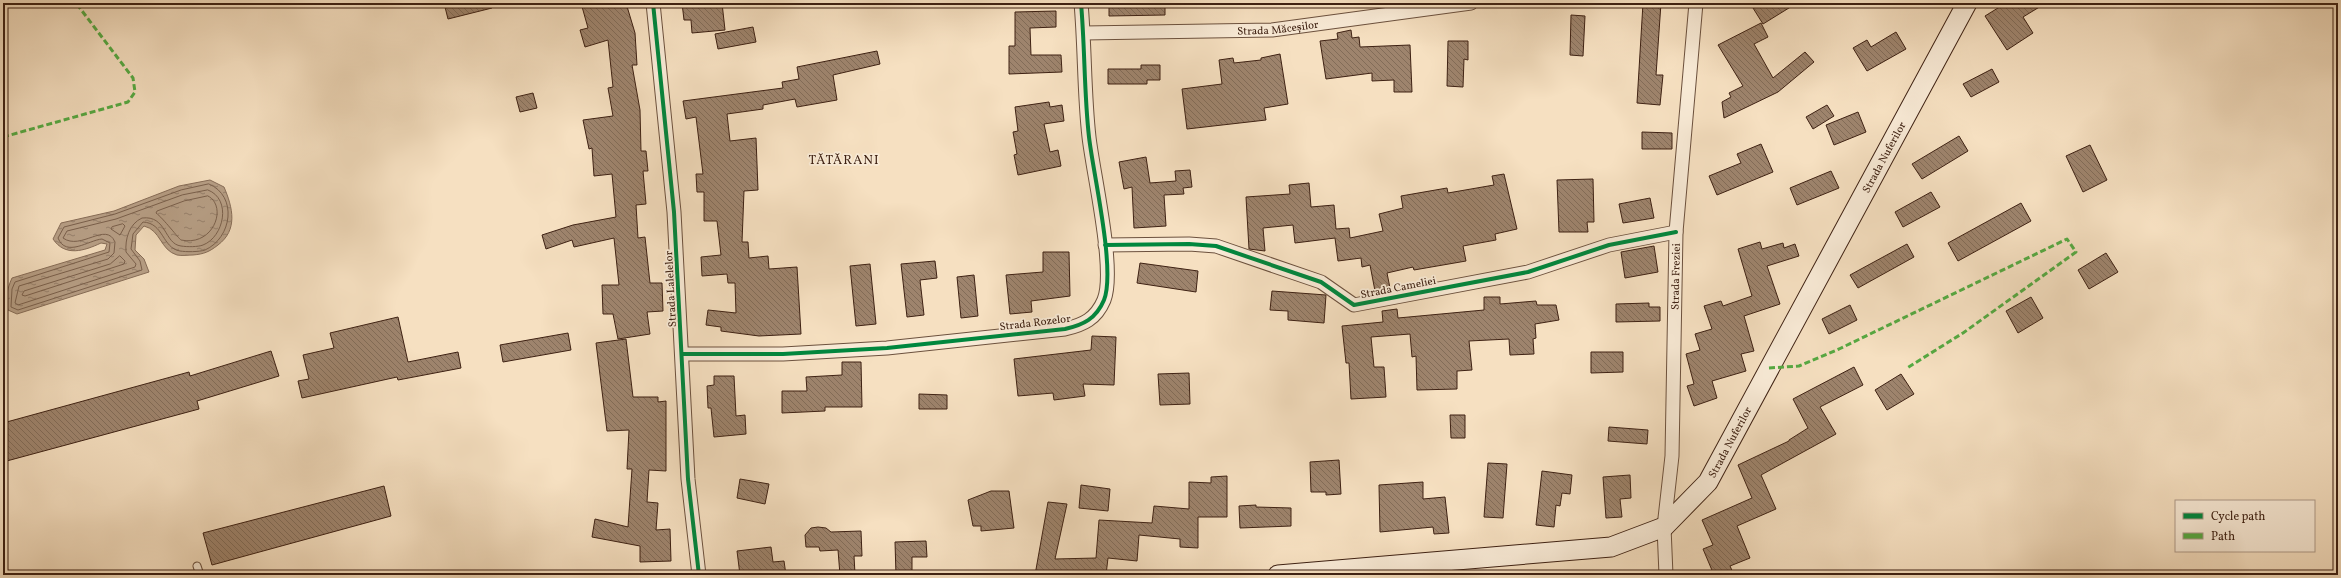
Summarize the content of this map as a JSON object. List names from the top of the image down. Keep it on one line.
{"streets":{"main road":["Strada Nuferilor"],"street":["Strada Măceșilor","Strada Freziei","Strada Cameliei","Strada Lalelelor","Strada Rozelor"]},"crossings":[["Strada Măceșilor","Strada Rozelor"],["Strada Nuferilor","Strada Freziei"],["Strada Freziei","Strada Cameliei"],["Strada Cameliei","Strada Rozelor"],["Strada Lalelelor","Strada Rozelor"]],"districts":["TĂTĂRANI"],"legend":["Cycle path","Path"]}
